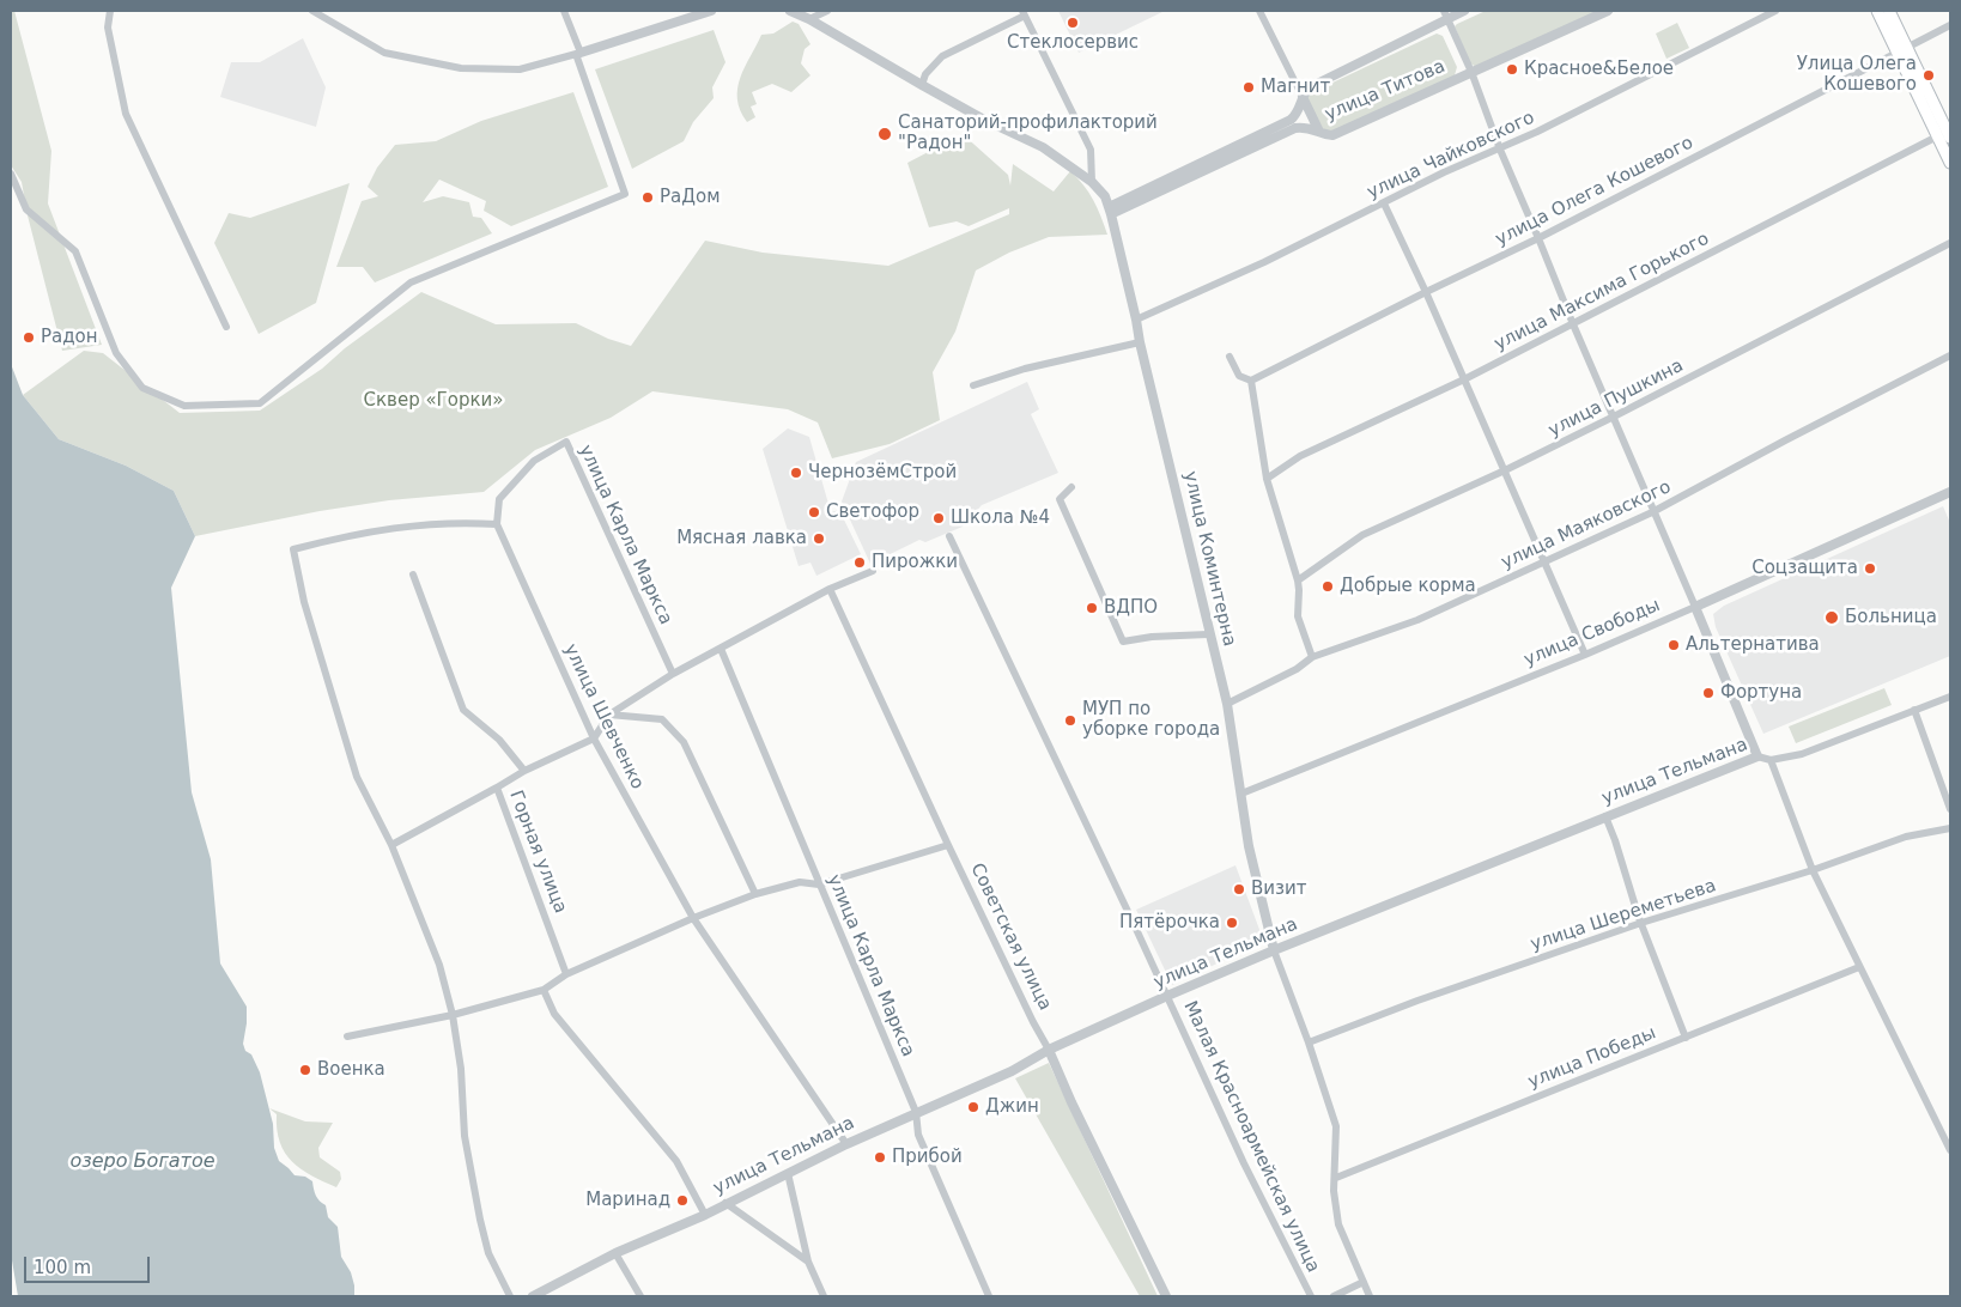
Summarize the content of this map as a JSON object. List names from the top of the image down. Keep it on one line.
{"streets":{"street":["улица Титова","улица Чайковского","улица Олега Кошевого","улица Максима Горького","улица Пушкина","улица Маяковского","улица Карла Маркса","улица Коминтерна","улица Свободы","улица Шевченко","улица Тельмана","Горная улица","улица Шереметьева","Советская улица","улица Победы","Малая Красноармейская улица"]},"crossings":[["улица Титова","улица Коминтерна"],["улица Чайковского","улица Коминтерна"],["улица Маяковского","улица Коминтерна"],["улица Карла Маркса","улица Шевченко"],["улица Карла Маркса","улица Тельмана"],["улица Коминтерна","улица Свободы"],["улица Коминтерна","улица Тельмана"],["улица Коминтерна","улица Шереметьева"],["улица Коминтерна","улица Победы"],["улица Шевченко","улица Тельмана"],["улица Тельмана","Советская улица"],["улица Тельмана","Малая Красноармейская улица"]],"water":["озеро Богатое"],"parks":["Сквер «Горки»"],"places":["Стеклосервис","Красное&Белое","Улица Олега Кошевого","Магнит","Санаторий-профилакторий \"Радон\"","РаДом","Радон","ЧернозёмСтрой","Светофор","Школа №4","Мясная лавка","Пирожки","Соцзащита","Добрые корма","ВДПО","Больница","Альтернатива","Фортуна","МУП по уборке города","Визит","Пятёрочка","Военка","Джин","Прибой","Маринад"],"scale_bar":"100 m"}
